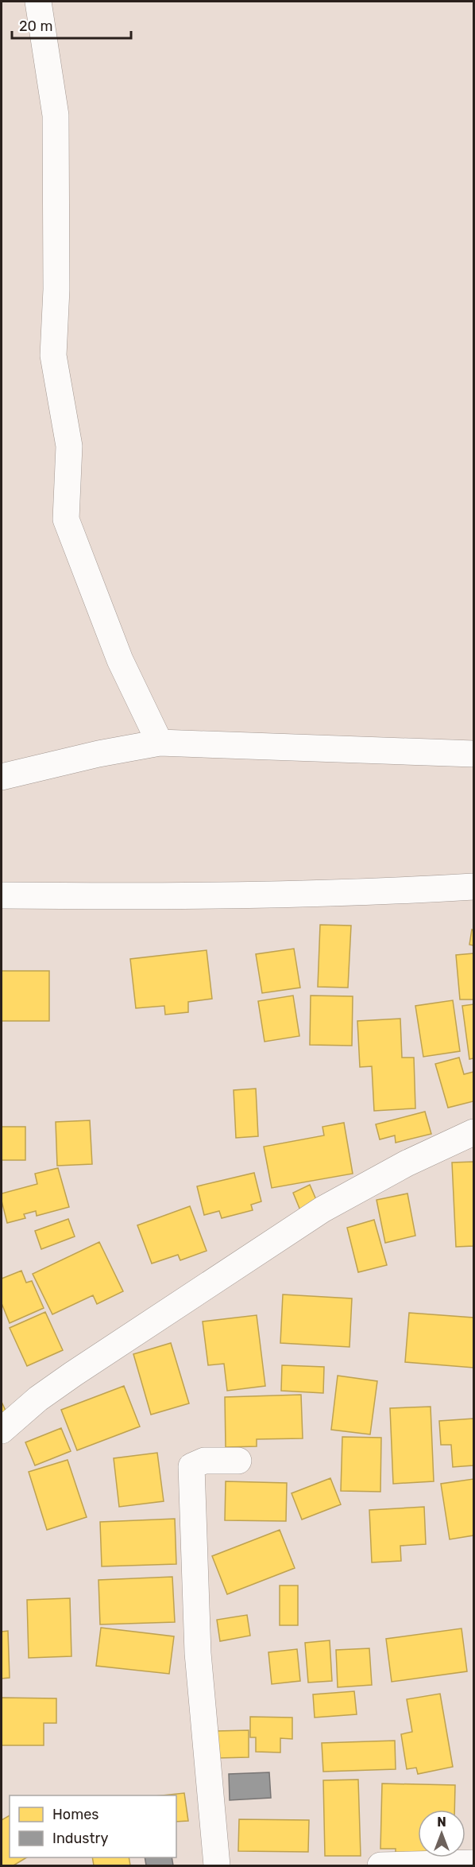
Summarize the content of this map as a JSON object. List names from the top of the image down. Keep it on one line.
{"legend":["Homes","Industry"],"scale_bar":"20 m","north":"top"}
